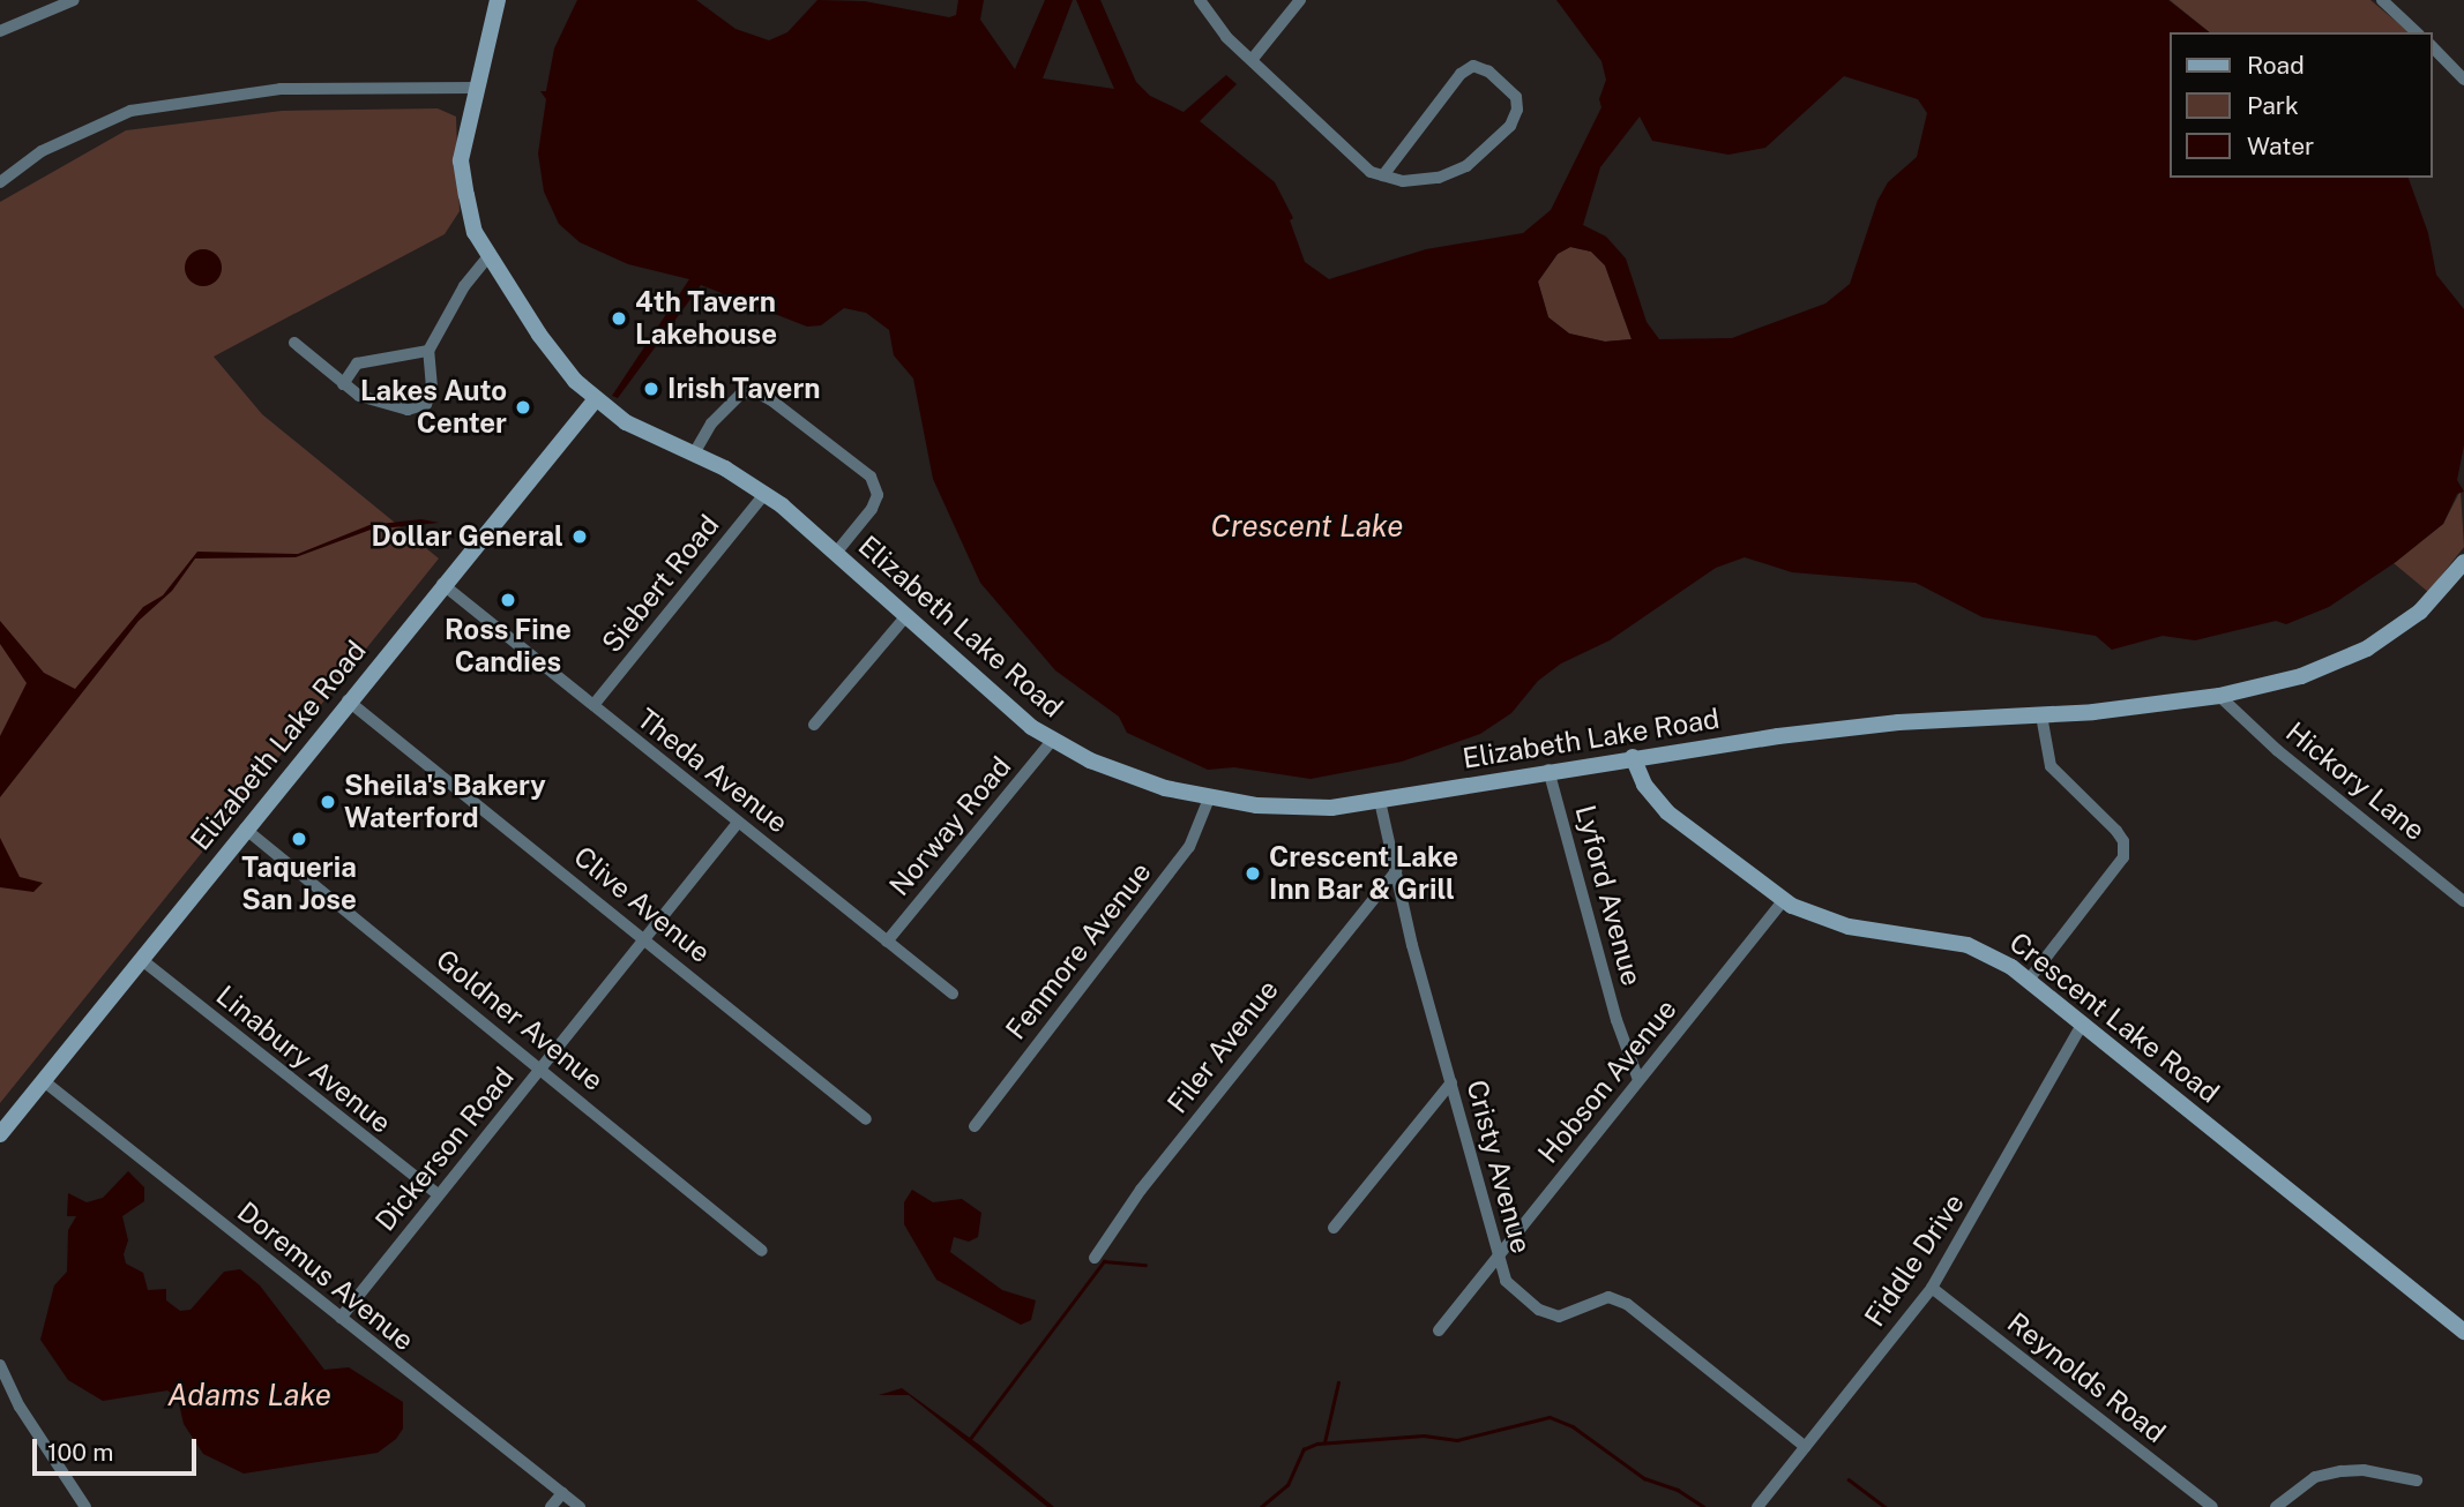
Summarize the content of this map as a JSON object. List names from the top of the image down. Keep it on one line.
{"streets":{"street":["Siebert Road","Elizabeth Lake Road","Theda Avenue","Hickory Lane","Norway Road","Lyford Avenue","Clive Avenue","Fenmore Avenue","Crescent Lake Road","Goldner Avenue","Filer Avenue","Linabury Avenue","Hobson Avenue","Dickerson Road","Cristy Avenue","Fiddle Drive","Doremus Avenue","Reynolds Road"]},"crossings":[["Siebert Road","Elizabeth Lake Road"],["Siebert Road","Theda Avenue"],["Elizabeth Lake Road","Theda Avenue"],["Elizabeth Lake Road","Hickory Lane"],["Elizabeth Lake Road","Norway Road"],["Elizabeth Lake Road","Lyford Avenue"],["Elizabeth Lake Road","Clive Avenue"],["Elizabeth Lake Road","Fenmore Avenue"],["Elizabeth Lake Road","Crescent Lake Road"],["Elizabeth Lake Road","Goldner Avenue"],["Elizabeth Lake Road","Linabury Avenue"],["Elizabeth Lake Road","Cristy Avenue"],["Elizabeth Lake Road","Doremus Avenue"],["Theda Avenue","Norway Road"],["Theda Avenue","Dickerson Road"],["Lyford Avenue","Hobson Avenue"],["Clive Avenue","Dickerson Road"],["Crescent Lake Road","Hobson Avenue"],["Crescent Lake Road","Fiddle Drive"],["Goldner Avenue","Dickerson Road"],["Filer Avenue","Cristy Avenue"],["Linabury Avenue","Dickerson Road"],["Hobson Avenue","Cristy Avenue"],["Dickerson Road","Doremus Avenue"],["Cristy Avenue","Fiddle Drive"],["Fiddle Drive","Reynolds Road"]],"water":["Crescent Lake","Adams Lake"],"places":["4th Tavern Lakehouse","Irish Tavern","Lakes Auto Center","Dollar General","Ross Fine Candies","Sheila's Bakery Waterford","Taqueria San Jose","Crescent Lake Inn Bar & Grill"],"legend":["Road","Park","Water"],"scale_bar":"100 m"}
